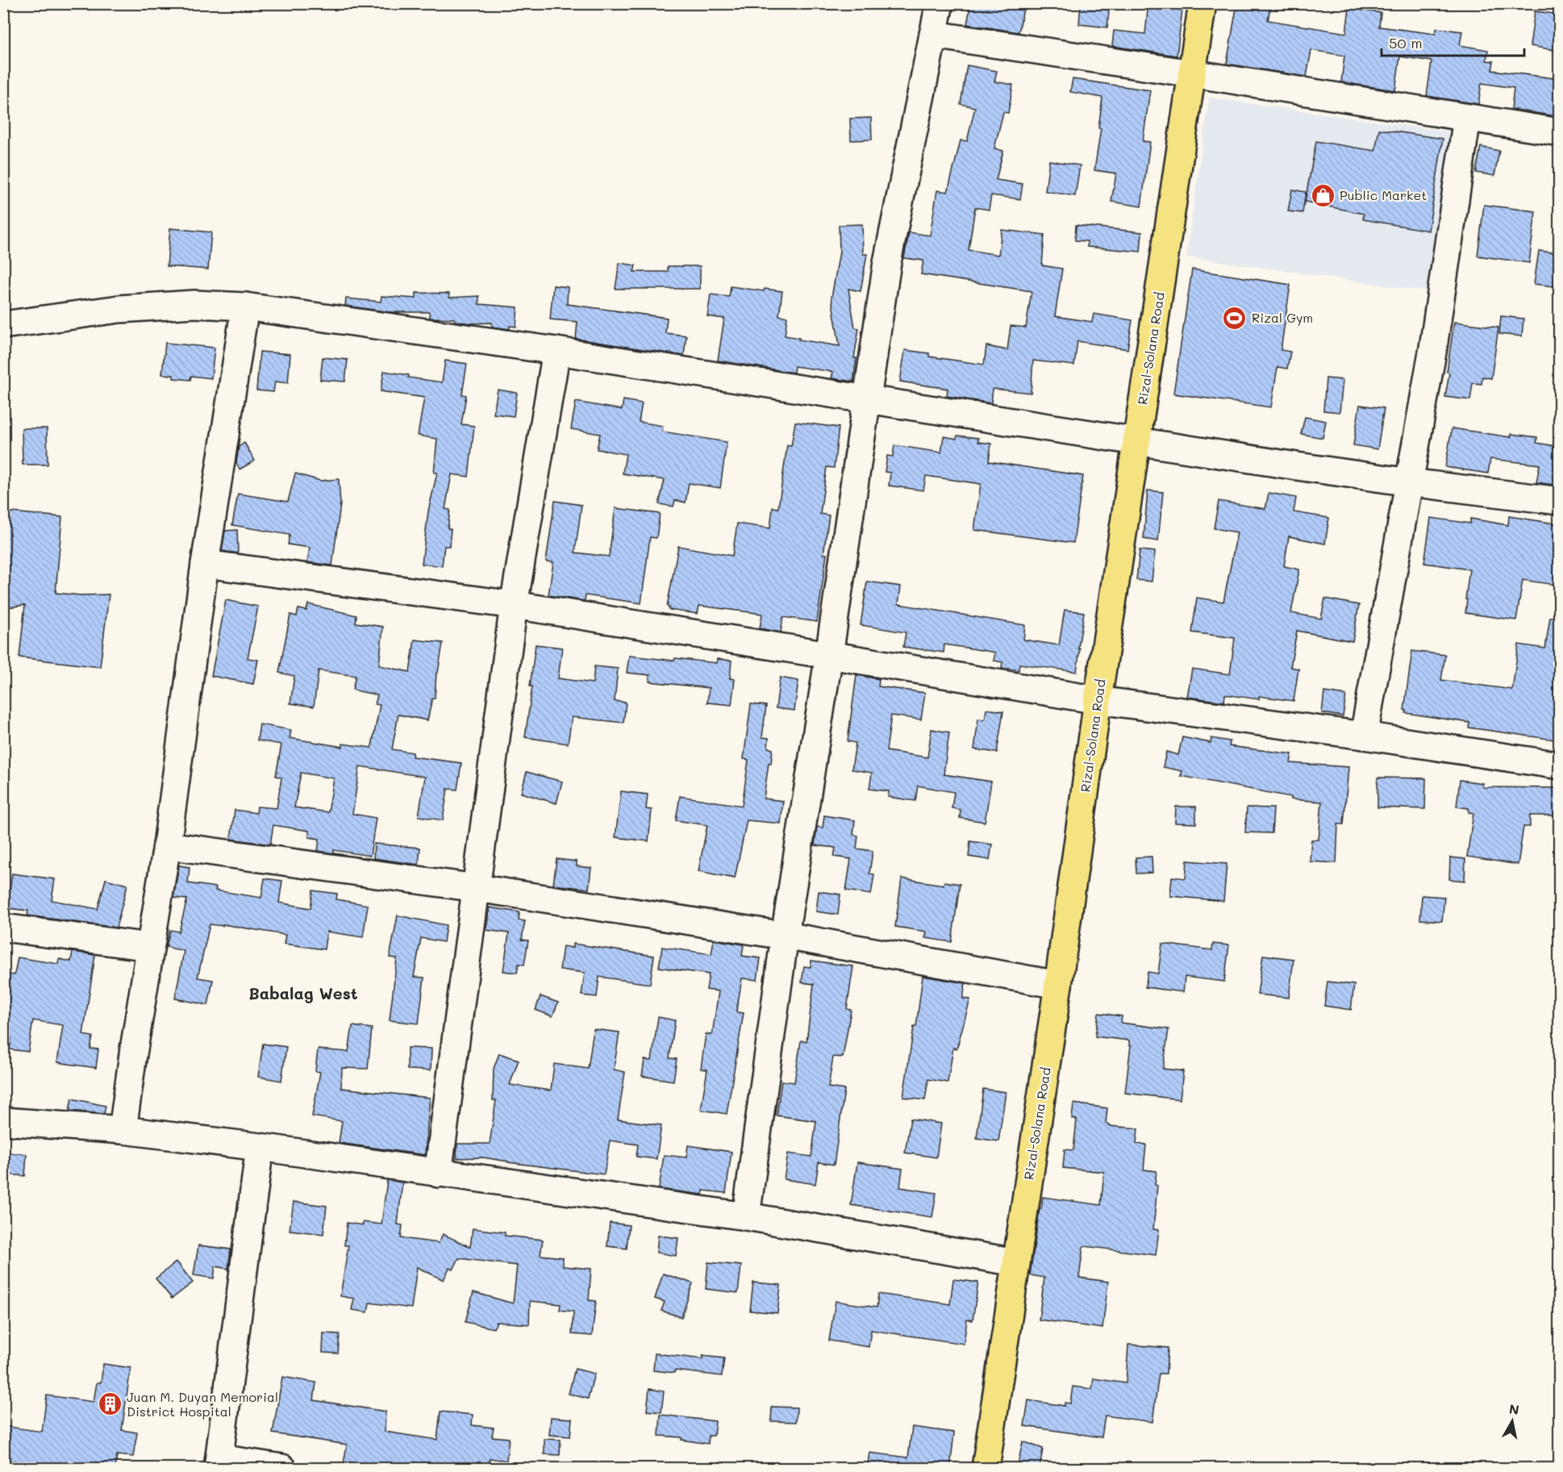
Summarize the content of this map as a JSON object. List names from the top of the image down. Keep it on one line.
{"streets":{"main road":["Rizal-Solana Road"]},"districts":["Babalag West"],"places":{"shop":["Public Market"],"sports":["Rizal Gym"],"building":["Juan M. Duyan Memorial District Hospital"]},"scale_bar":"50 m","north":"top"}
